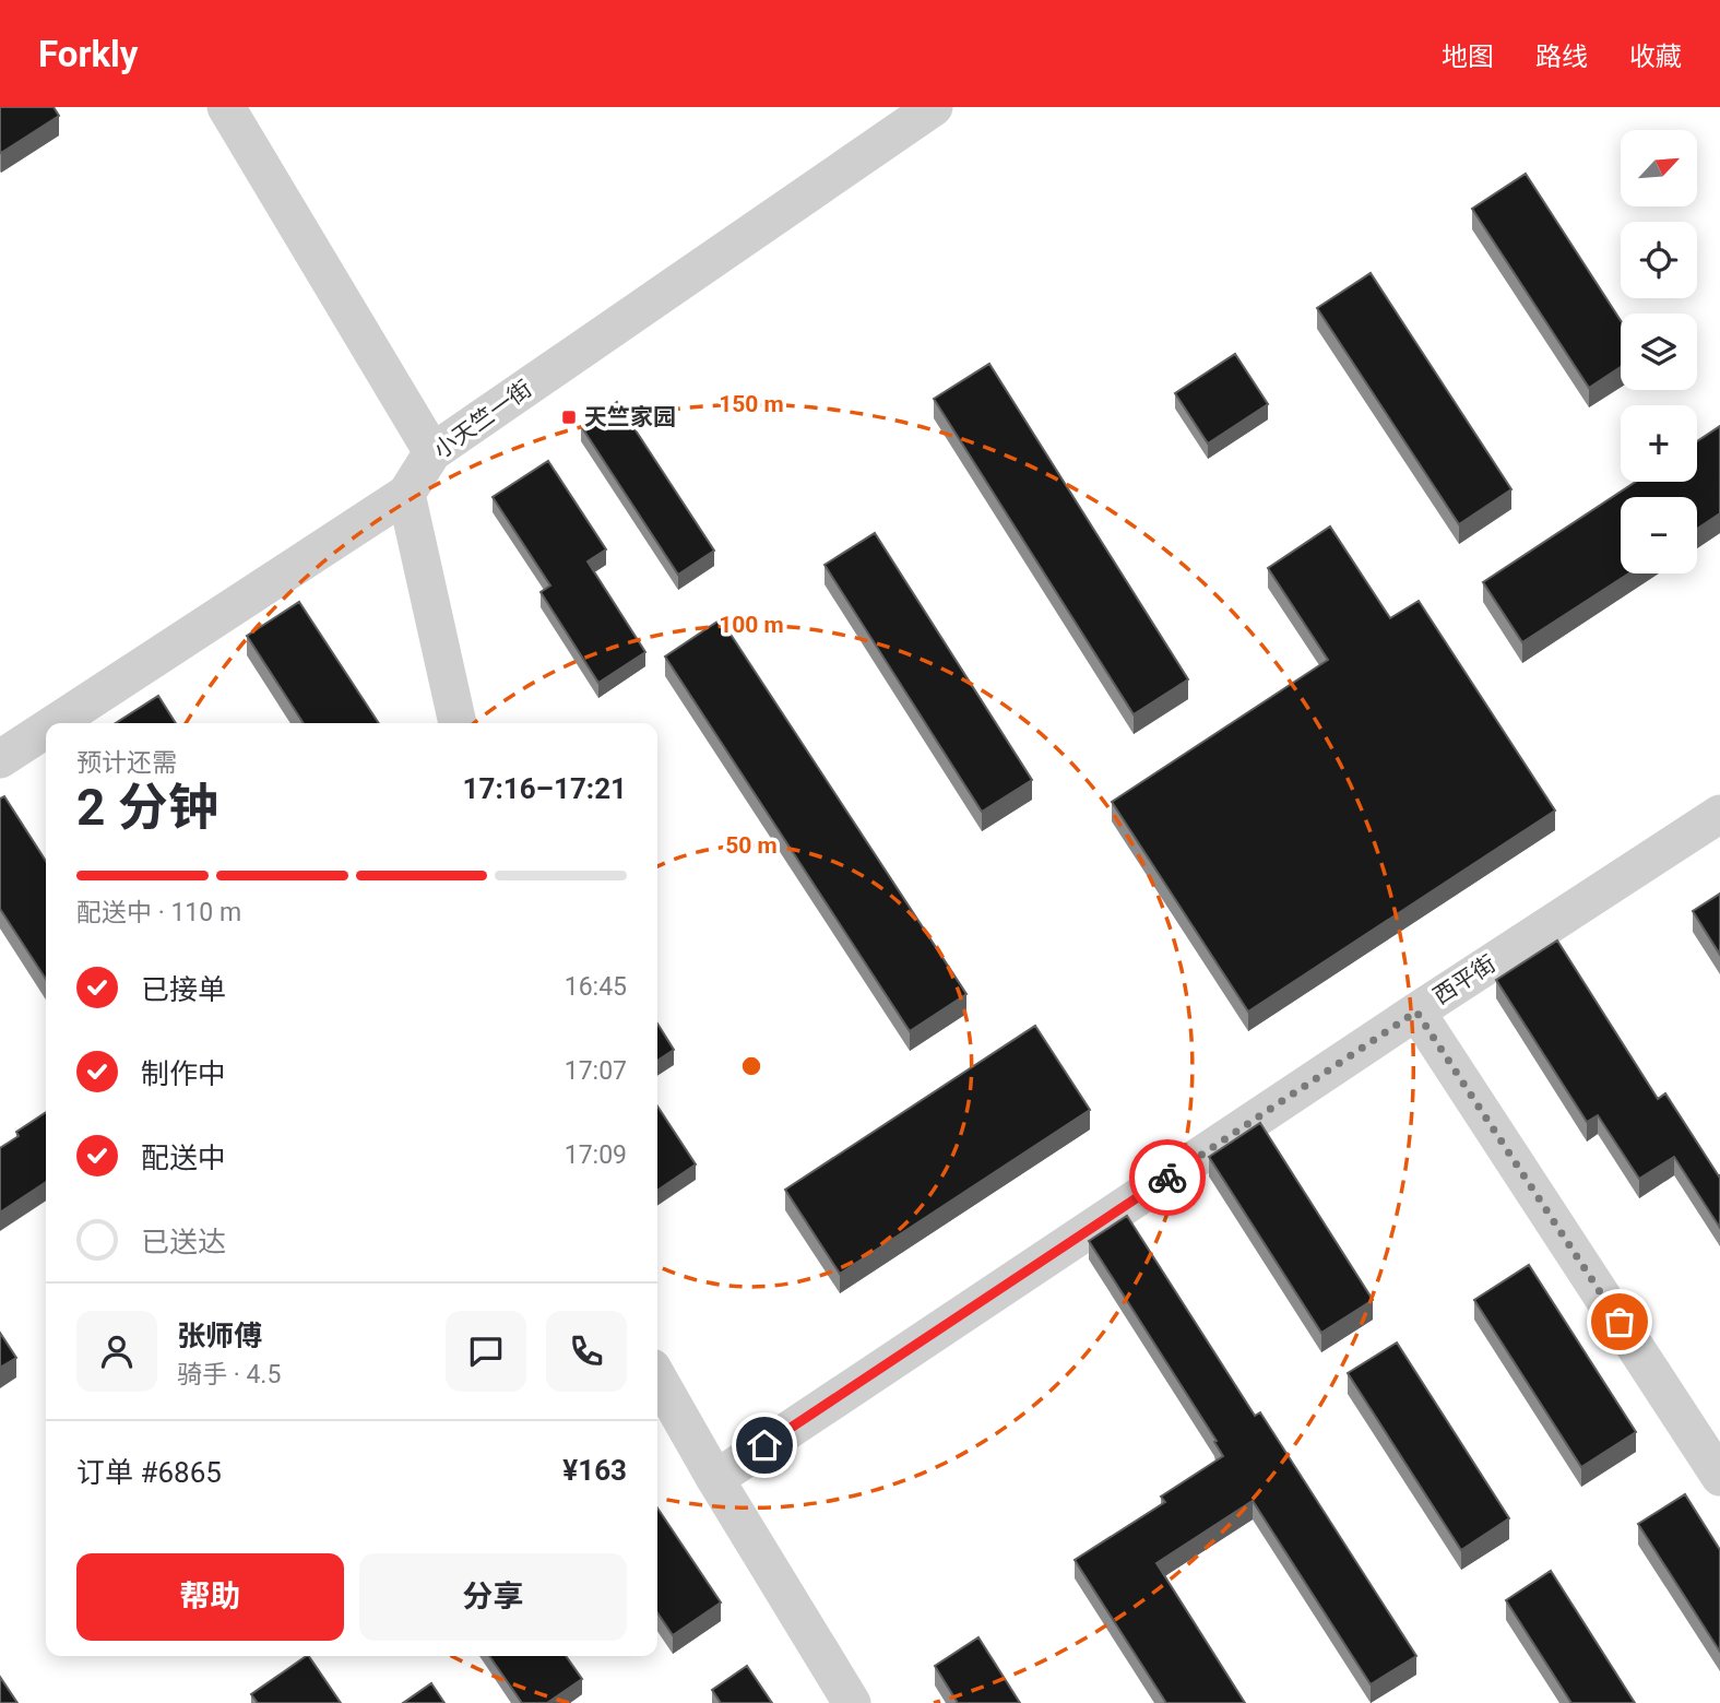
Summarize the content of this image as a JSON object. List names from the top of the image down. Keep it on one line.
{"streets":{"street":["小天竺一街","西平街"]},"places":{"transit":["天竺家园"]},"north":"top right","page":{"header":"Forkly","nav":["地图","路线","收藏"],"map_buttons":["+","−"],"heading":["2 分钟","预计还需","17:16–17:21"],"panel":["张师傅","骑手 · 4.5","订单 #6865","¥163"],"bar":"配送中 · 110 m","list":[["已接单","16:45"],["制作中","17:07"],["配送中","17:09"],"已送达"],"buttons":["帮助","分享"]},"rings":["150 m","100 m","50 m"]}
